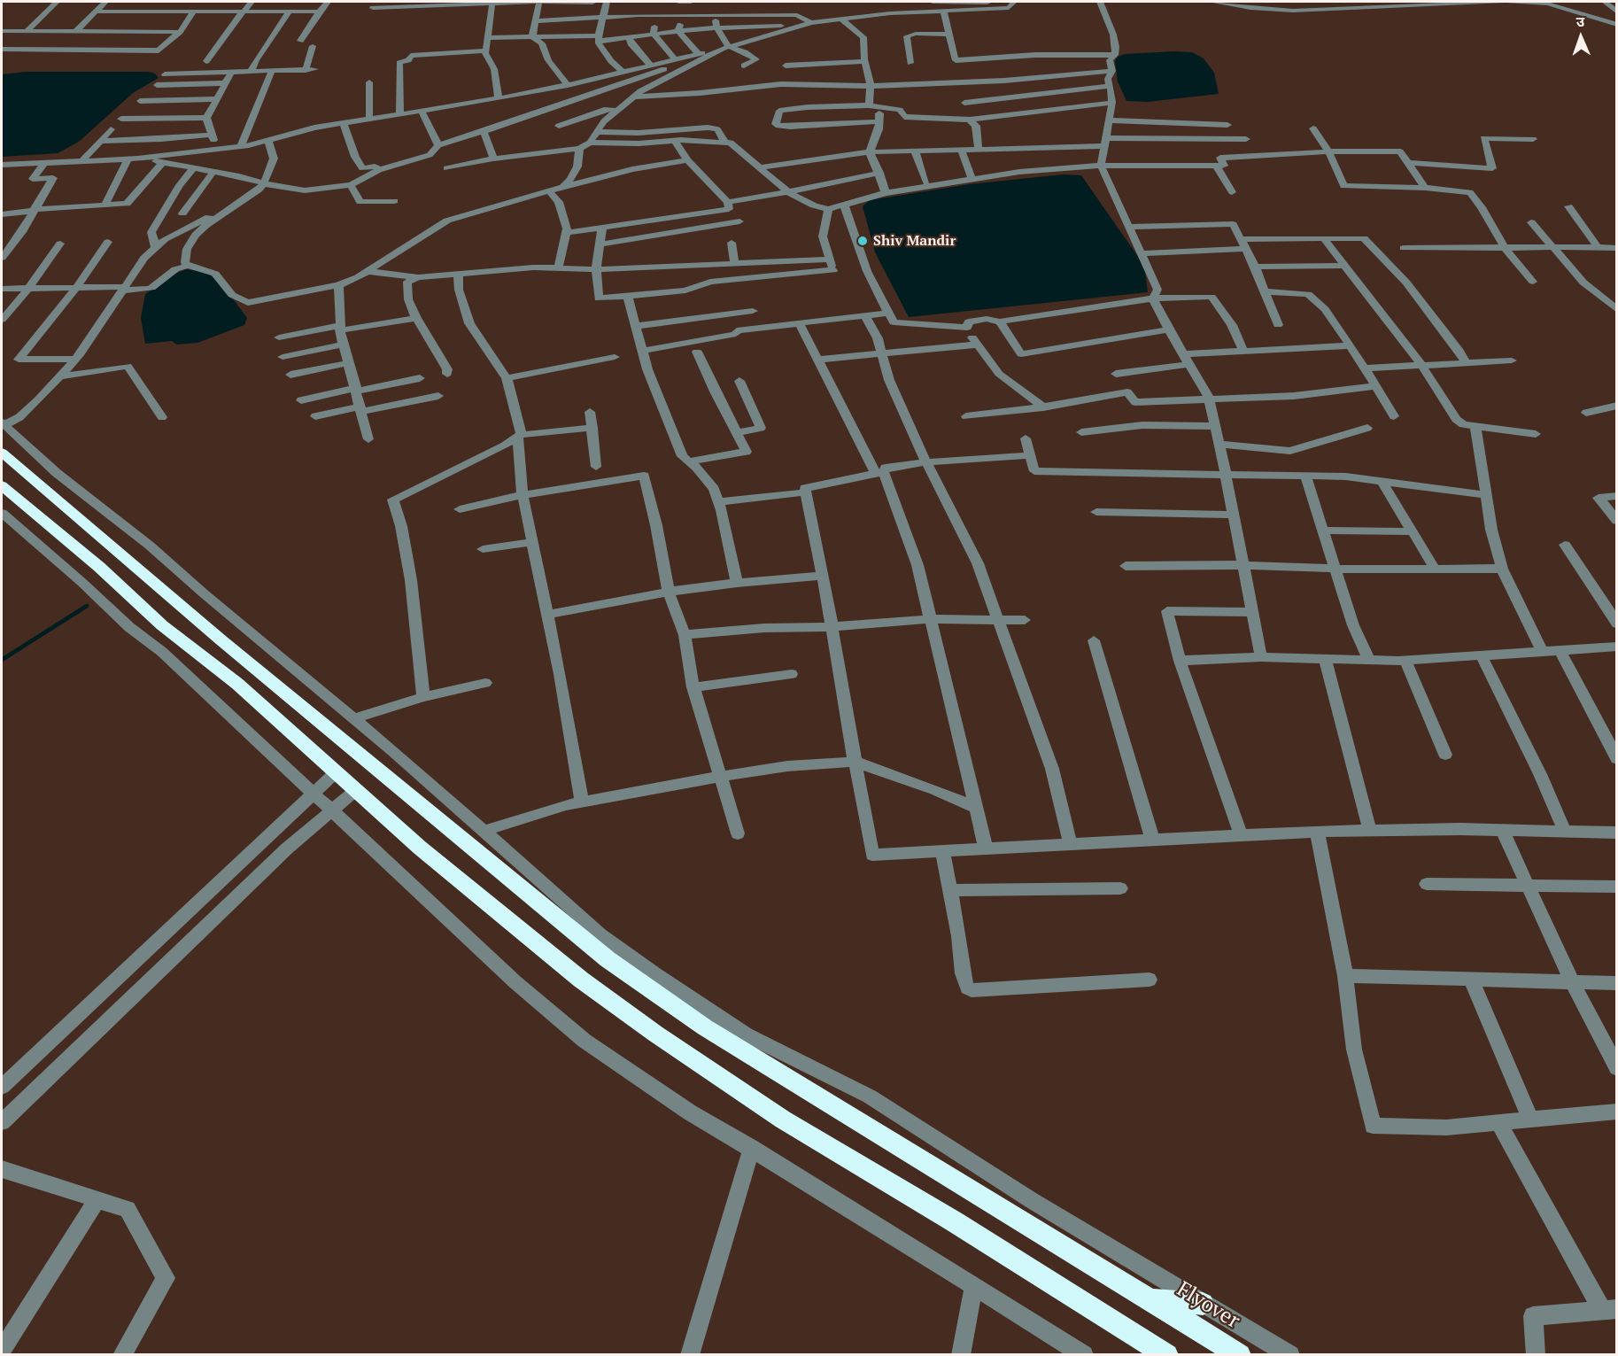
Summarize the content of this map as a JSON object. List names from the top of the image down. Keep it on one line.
{"streets":{"highway":["Flyover"]},"places":["Shiv Mandir"],"north":"top"}
